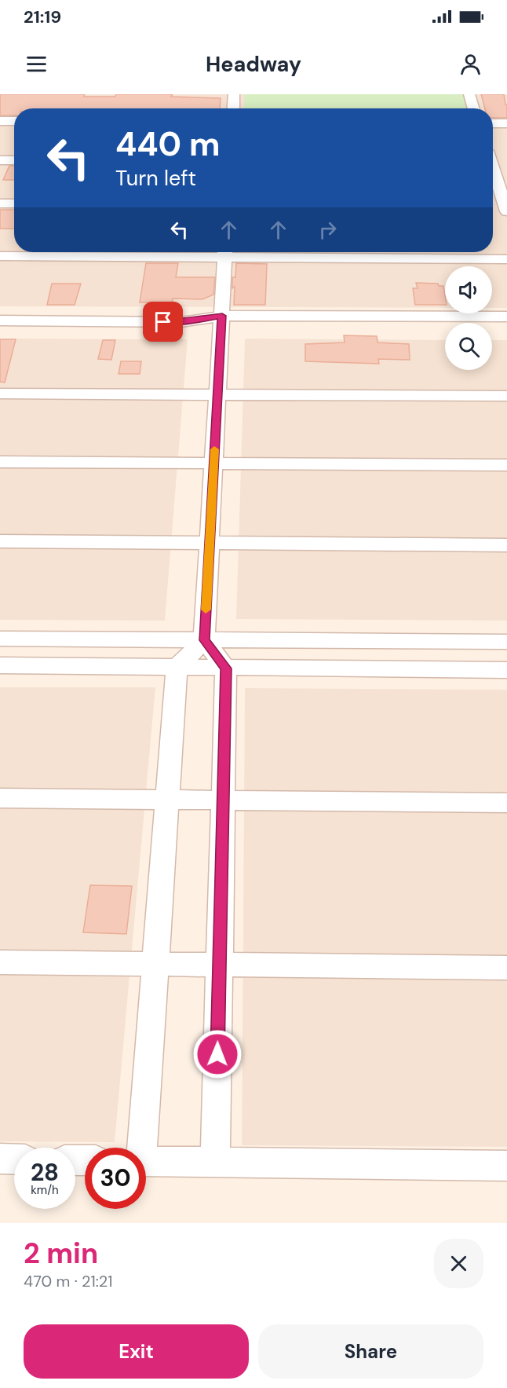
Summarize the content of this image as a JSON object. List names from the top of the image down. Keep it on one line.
{"page":{"status":"21:19","header":"Headway","turn":["440 m","Turn left"],"speed":"28 km/h","limit":"30","heading":["2 min","470 m · 21:21"],"buttons":["Exit","Share"]}}
